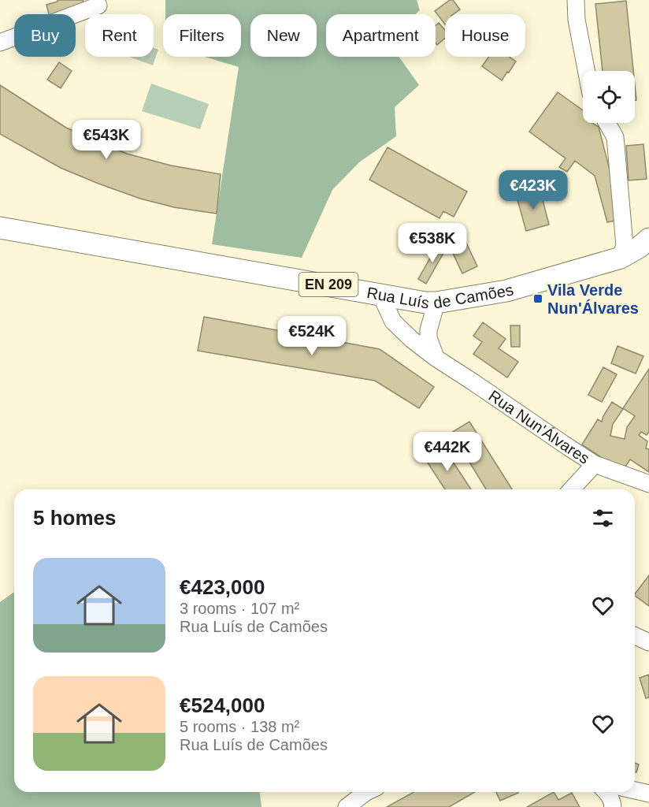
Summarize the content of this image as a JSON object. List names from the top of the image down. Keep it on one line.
{"streets":{"main road":["EN 209","Rua Luís de Camões"],"street":["Rua Nun'Álvares"]},"crossings":[["Rua Luís de Camões","Rua Nun'Álvares"]],"places":{"transit":["Vila Verde Nun'Álvares"]},"page":{"chip":["Buy","Rent","Filters","New","Apartment","House"],"price":["€543K","€423K","€538K","€524K","€442K"],"heading":"5 homes","list":[{"name":"€423,000","note":"3 rooms · 107 m² · Rua Luís de Camões"},{"name":"€524,000","note":"5 rooms · 138 m² · Rua Luís de Camões"}]}}
